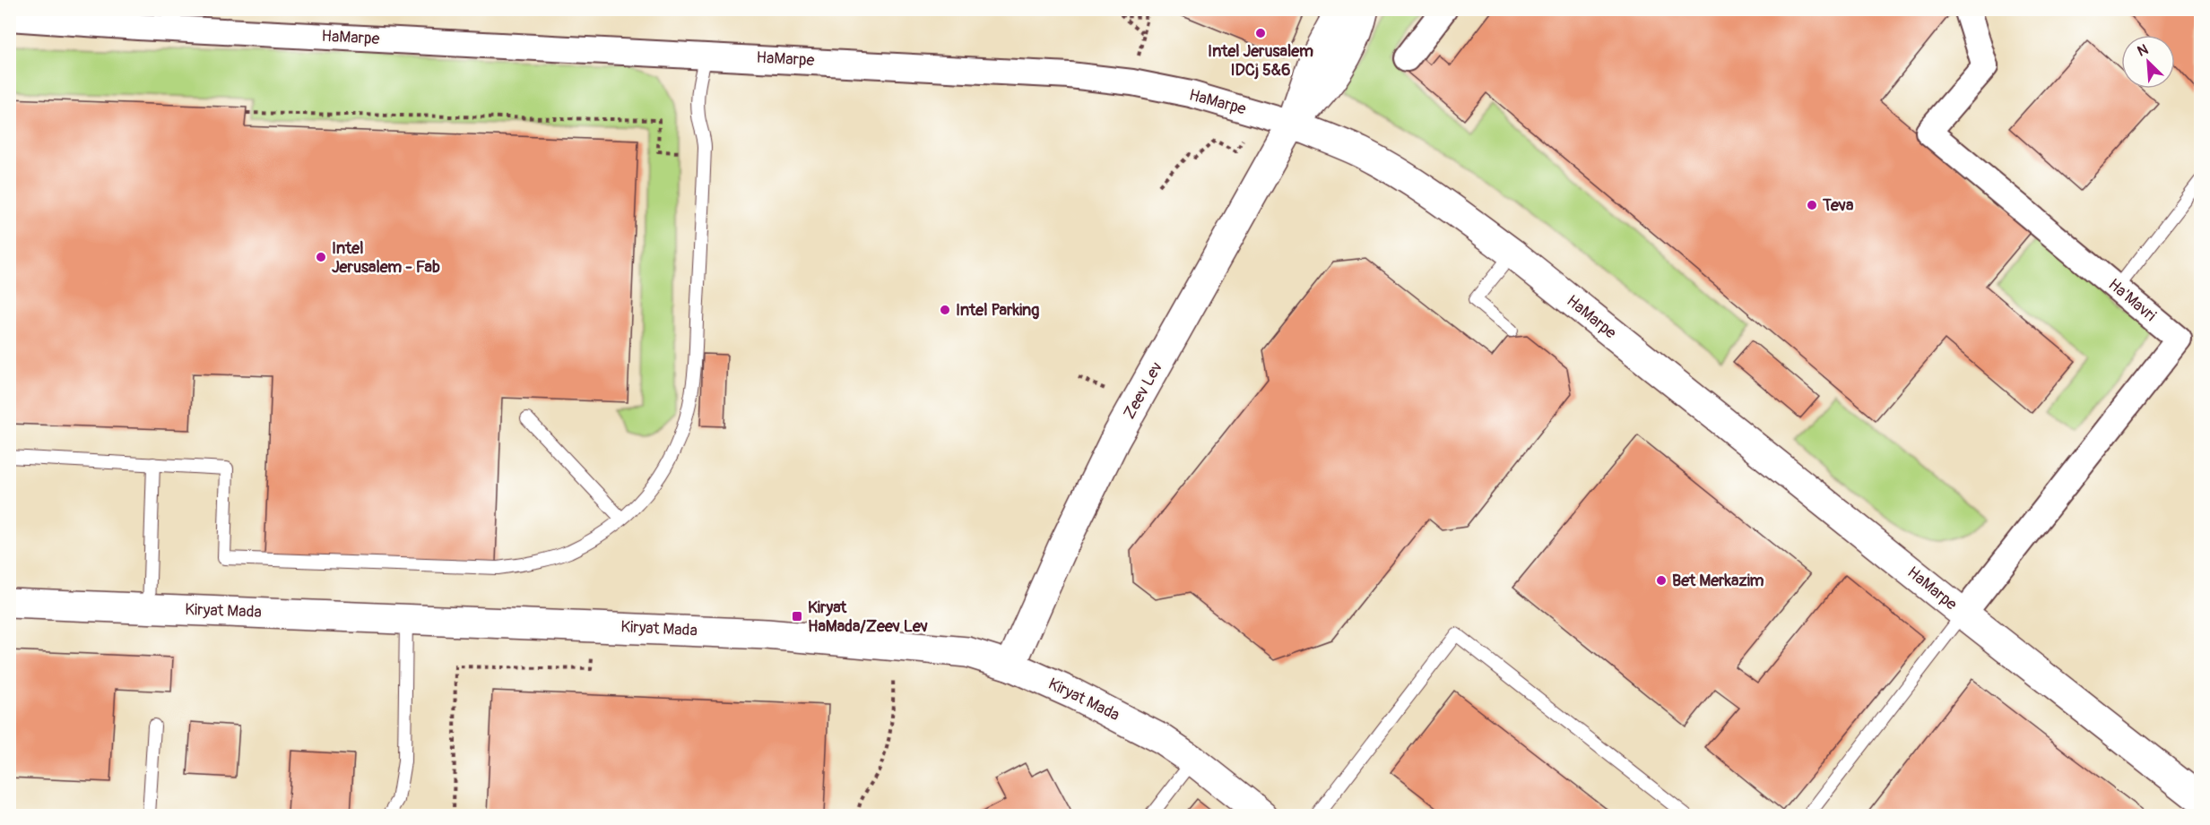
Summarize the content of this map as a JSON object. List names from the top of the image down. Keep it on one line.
{"streets":{"street":["HaMarpe","Ha'Mavri","Zeev Lev","Kiryat Mada"]},"crossings":[["HaMarpe","Ha'Mavri"],["HaMarpe","Zeev Lev"],["Zeev Lev","Kiryat Mada"]],"places":{"other":["Intel Jerusalem IDCj 5&6","Teva","Intel Jerusalem - Fab","Intel Parking","Bet Merkazim"],"transit":["Kiryat HaMada/Zeev Lev"]},"north":"top left"}
